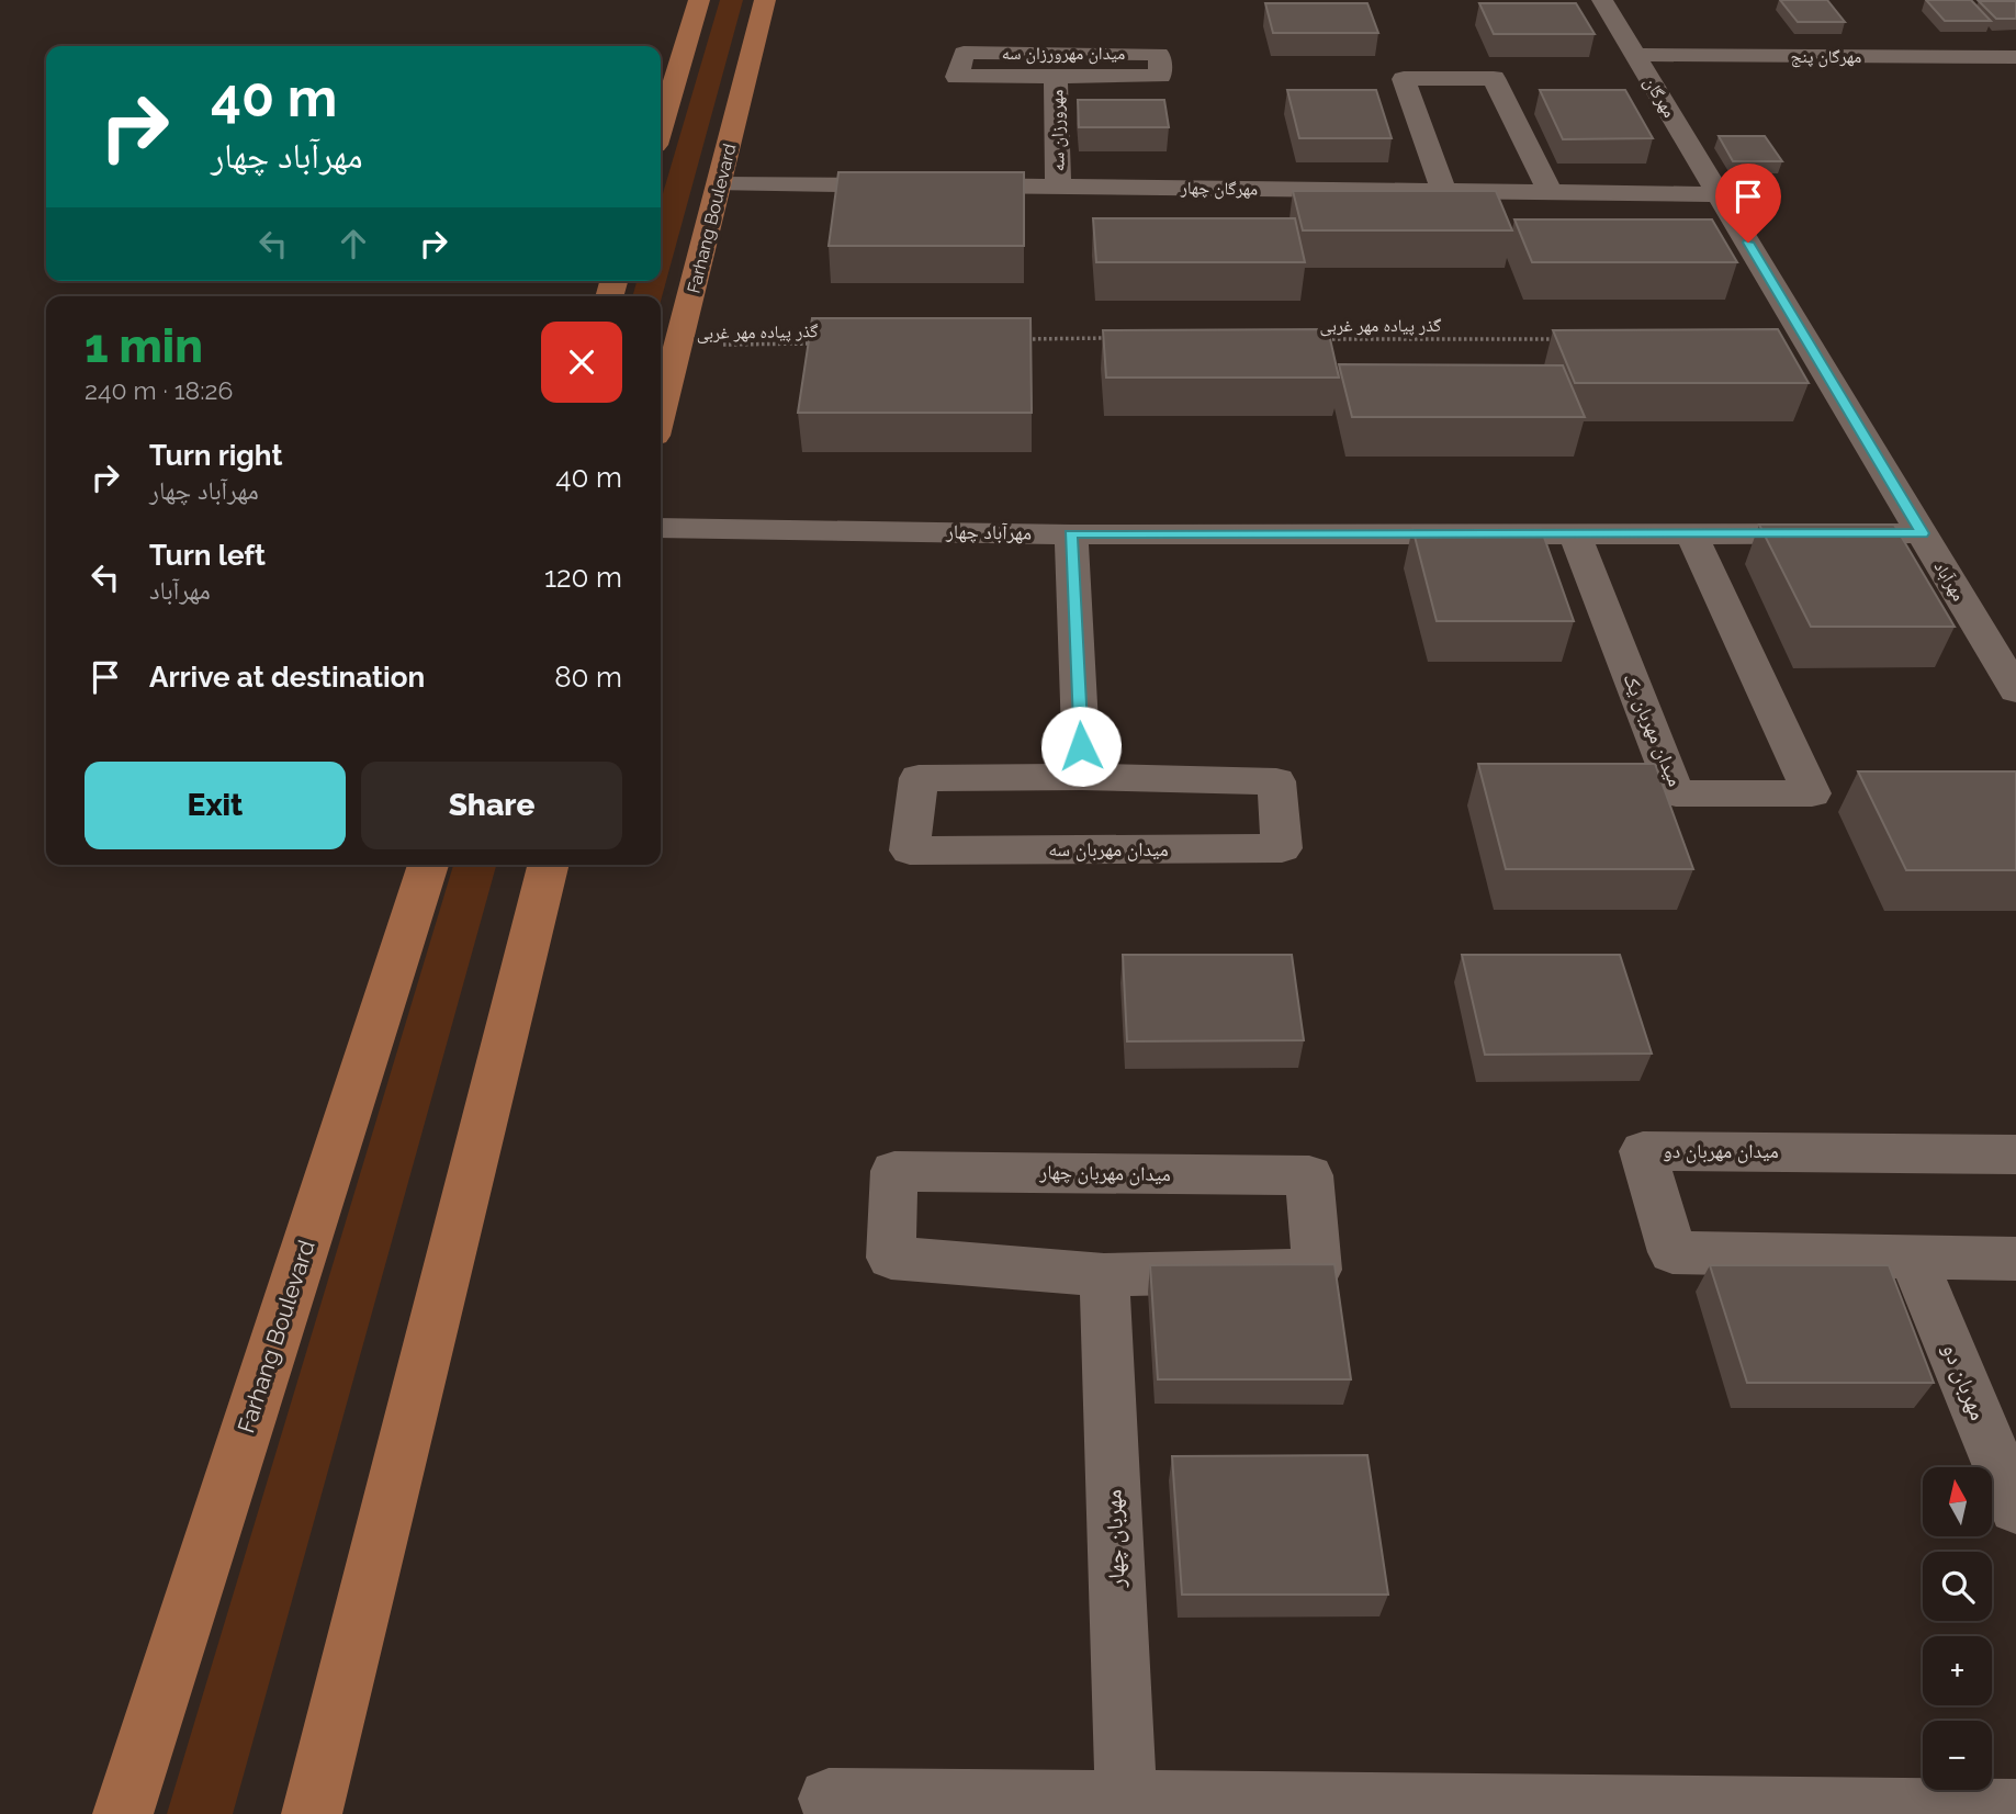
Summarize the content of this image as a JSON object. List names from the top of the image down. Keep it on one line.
{"streets":{"main road":["Farhang Boulevard"],"street":["میدان مهرورزان سه","مهرگان پنج","مهرگان","مهرورزان سه","مهرگان چهار","مهرآباد چهار","مهرآباد","میدان مهربان یک","میدان مهربان سه","میدان مهربان دو","میدان مهربان چهار","مهربان دو","مهربان چهار"],"path":["گذر پیاده مهر غربی"]},"crossings":[["میدان مهرورزان سه","مهرورزان سه"],["مهرگان پنج","مهرگان"],["مهرگان","مهرگان چهار"],["مهرگان","مهرآباد"],["مهرورزان سه","مهرگان چهار"],["مهرگان چهار","مهرآباد"],["Farhang Boulevard","گذر پیاده مهر غربی"],["مهرآباد چهار","مهرآباد"],["مهرآباد چهار","میدان مهربان یک"],["میدان مهربان دو","مهربان دو"],["میدان مهربان چهار","مهربان چهار"]],"north":"top","page":{"turn":["40 m","مهرآباد چهار"],"heading":["1 min","240 m · 18:26"],"list":[{"name":"Turn right","note":"مهرآباد چهار","value":"40 m"},{"name":"Turn left","note":"مهرآباد","value":"120 m"},{"name":"Arrive at destination","value":"80 m"}],"buttons":["Exit","Share"],"map_buttons":["+","−"]}}
